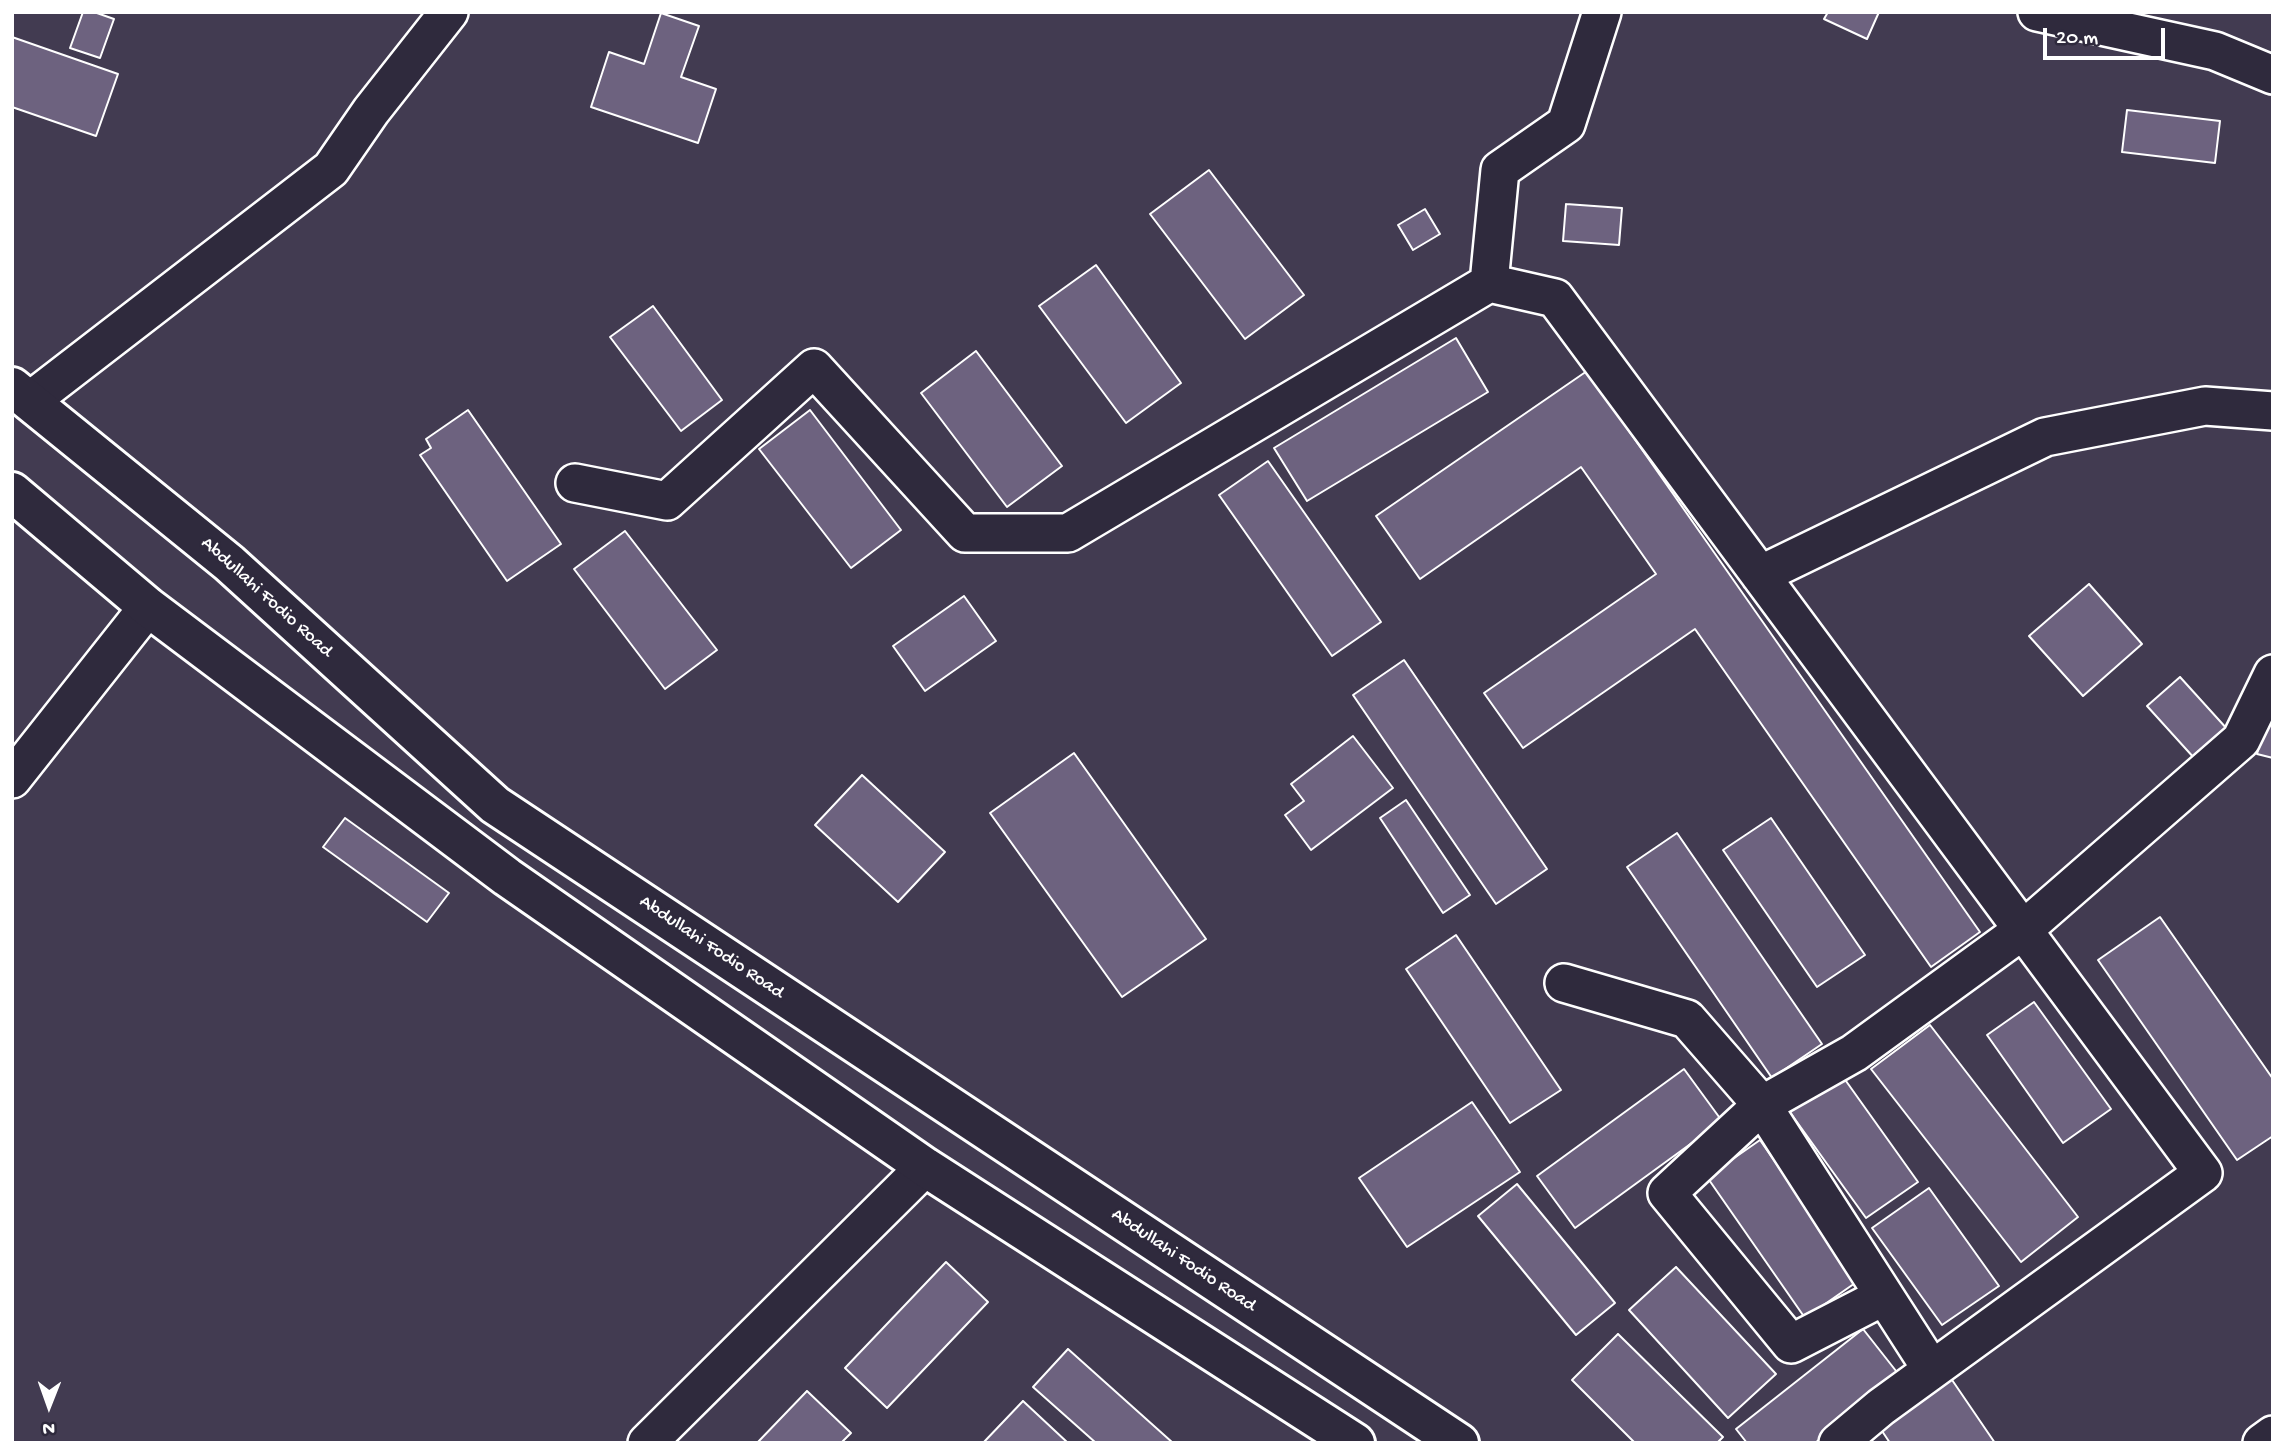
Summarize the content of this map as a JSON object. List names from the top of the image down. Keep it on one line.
{"streets":{"main road":["Abdullahi Fodio Road"]},"scale_bar":"20 m","north":"bottom"}
